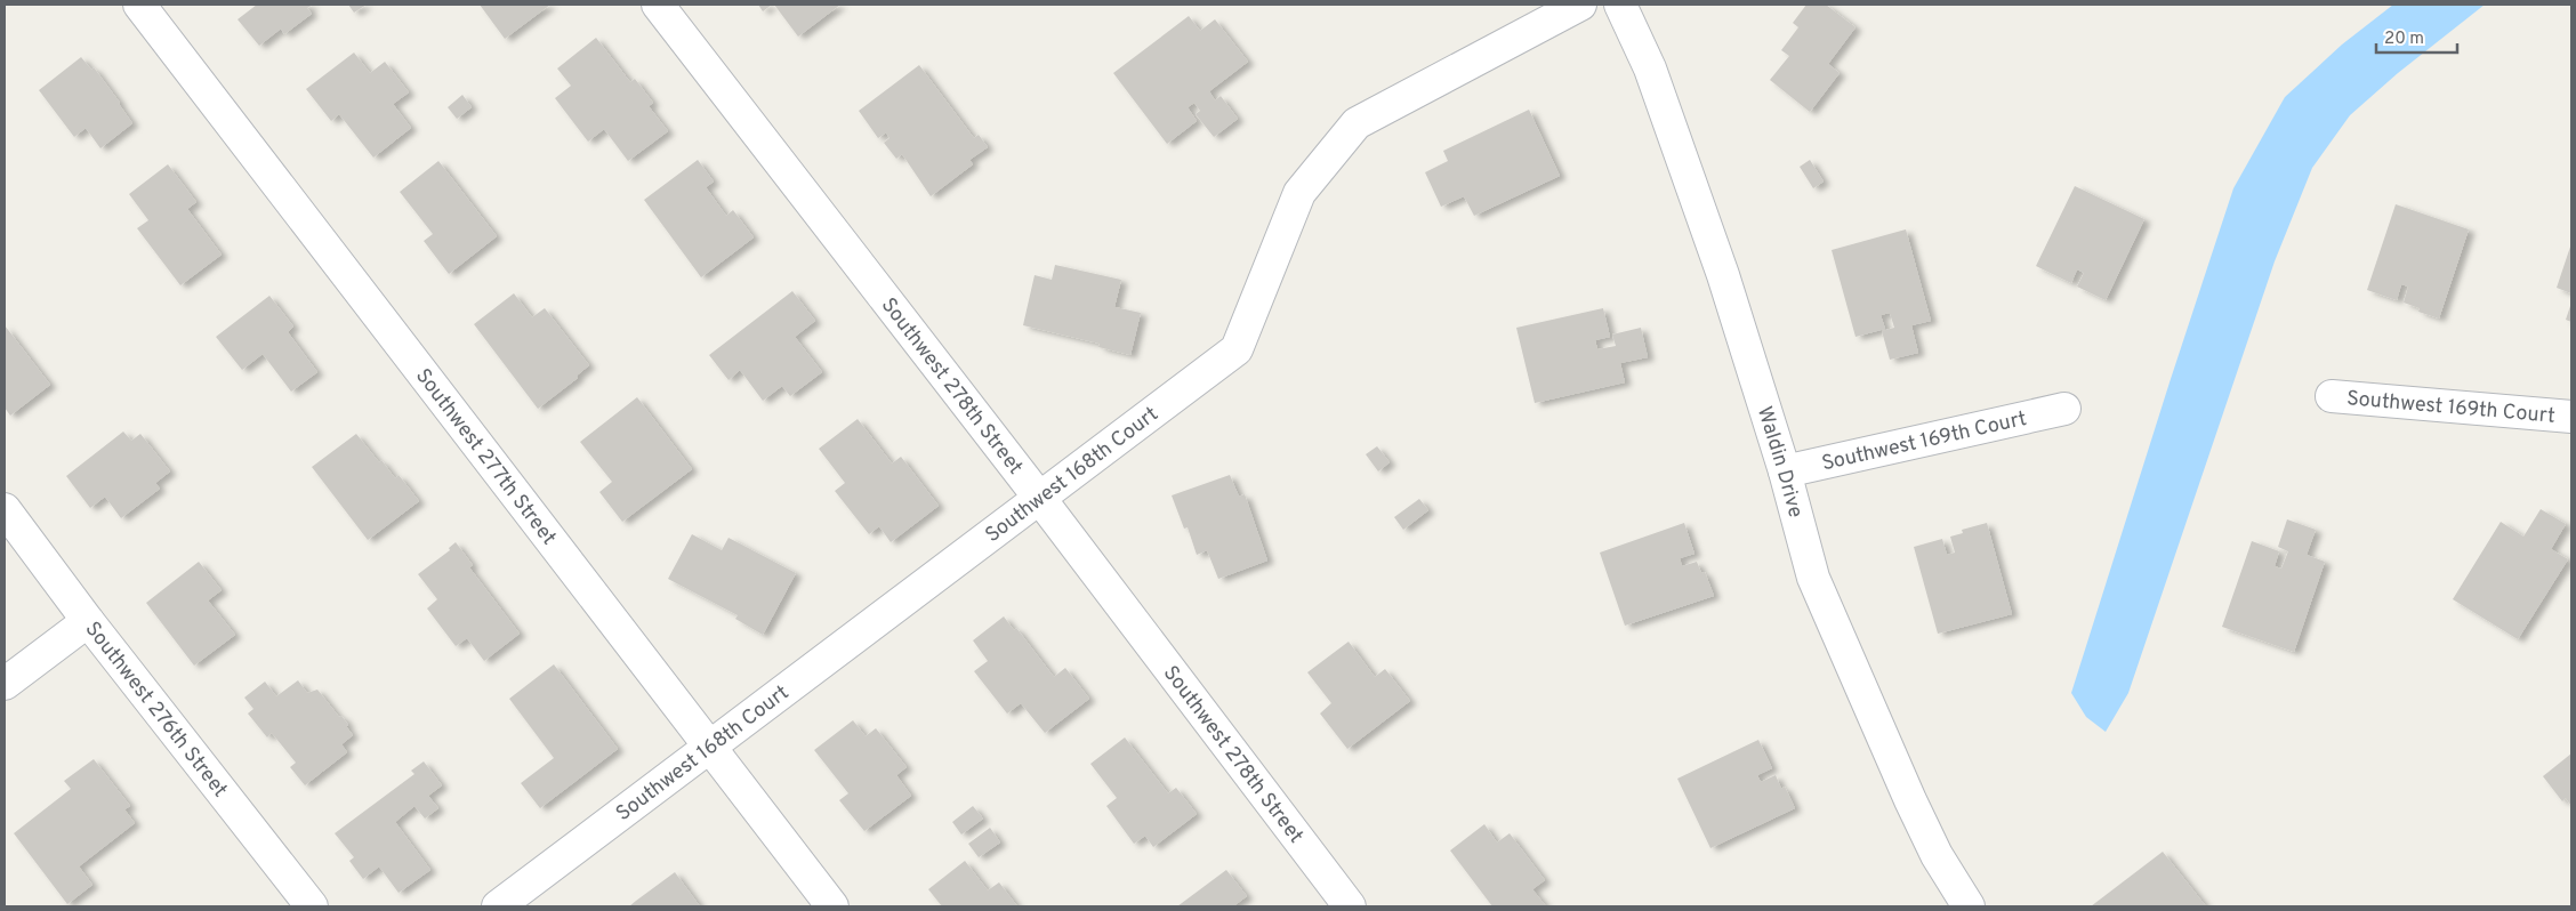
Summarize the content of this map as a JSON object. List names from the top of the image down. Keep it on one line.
{"streets":{"street":["Southwest 278th Street","Southwest 169th Court","Southwest 277th Street","Waldin Drive","Southwest 168th Court","Southwest 276th Street"]},"crossings":[["Southwest 278th Street","Southwest 168th Court"],["Southwest 169th Court","Waldin Drive"],["Southwest 277th Street","Southwest 168th Court"]],"scale_bar":"20 m"}
